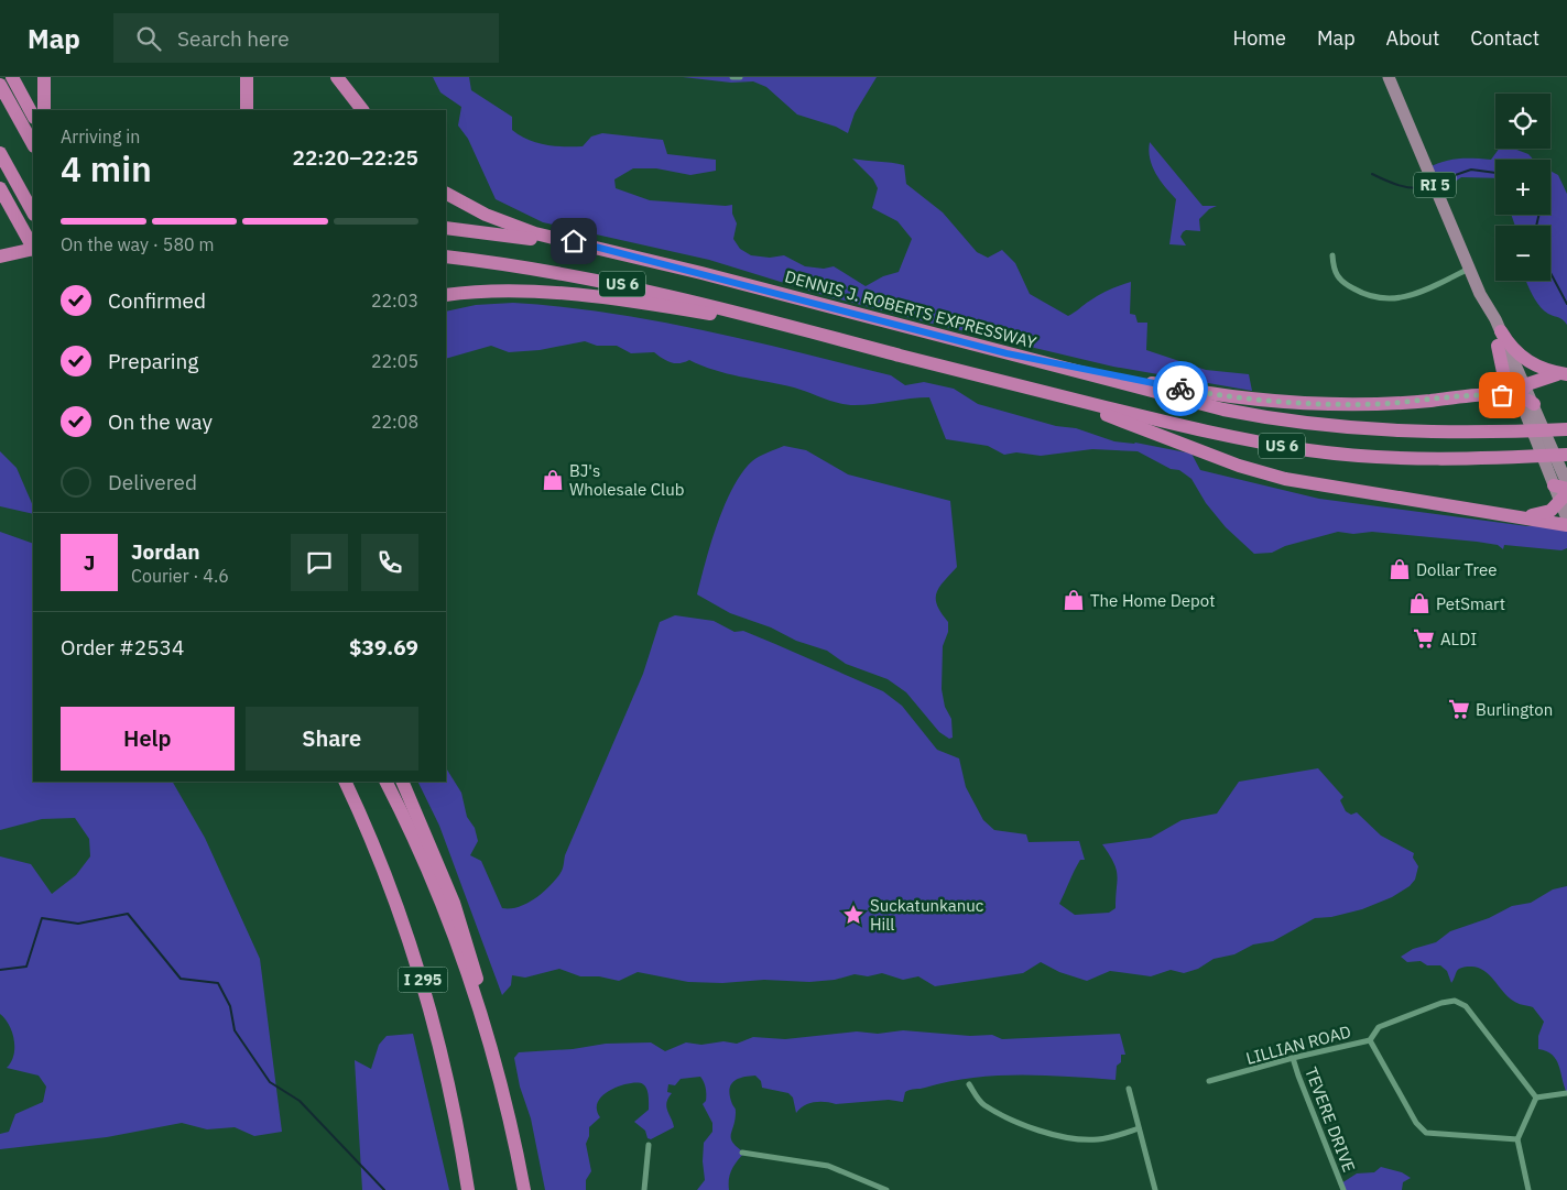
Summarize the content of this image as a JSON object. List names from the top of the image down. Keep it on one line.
{"streets":{"highway":["US 6","DENNIS J. ROBERTS EXPRESSWAY","I 295"],"main road":["RI 5"],"street":["LILLIAN ROAD","TEVERE DRIVE"]},"crossings":[["US 6","DENNIS J. ROBERTS EXPRESSWAY"],["LILLIAN ROAD","TEVERE DRIVE"]],"places":{"shop":["BJ's Wholesale Club","Dollar Tree","The Home Depot","PetSmart"],"supermarket":["ALDI","Burlington"],"place":["Suckatunkanuc Hill"]},"page":{"header":"Map","search":"Search here","nav":["Home","Map","About","Contact"],"map_buttons":["+","−"],"heading":["4 min","Arriving in","22:20–22:25"],"panel":["Jordan","Courier · 4.6","Order #2534","$39.69"],"bar":"On the way · 580 m","list":[["Confirmed","22:03"],["Preparing","22:05"],["On the way","22:08"],"Delivered"],"round":"J","buttons":["Help","Share"]}}
